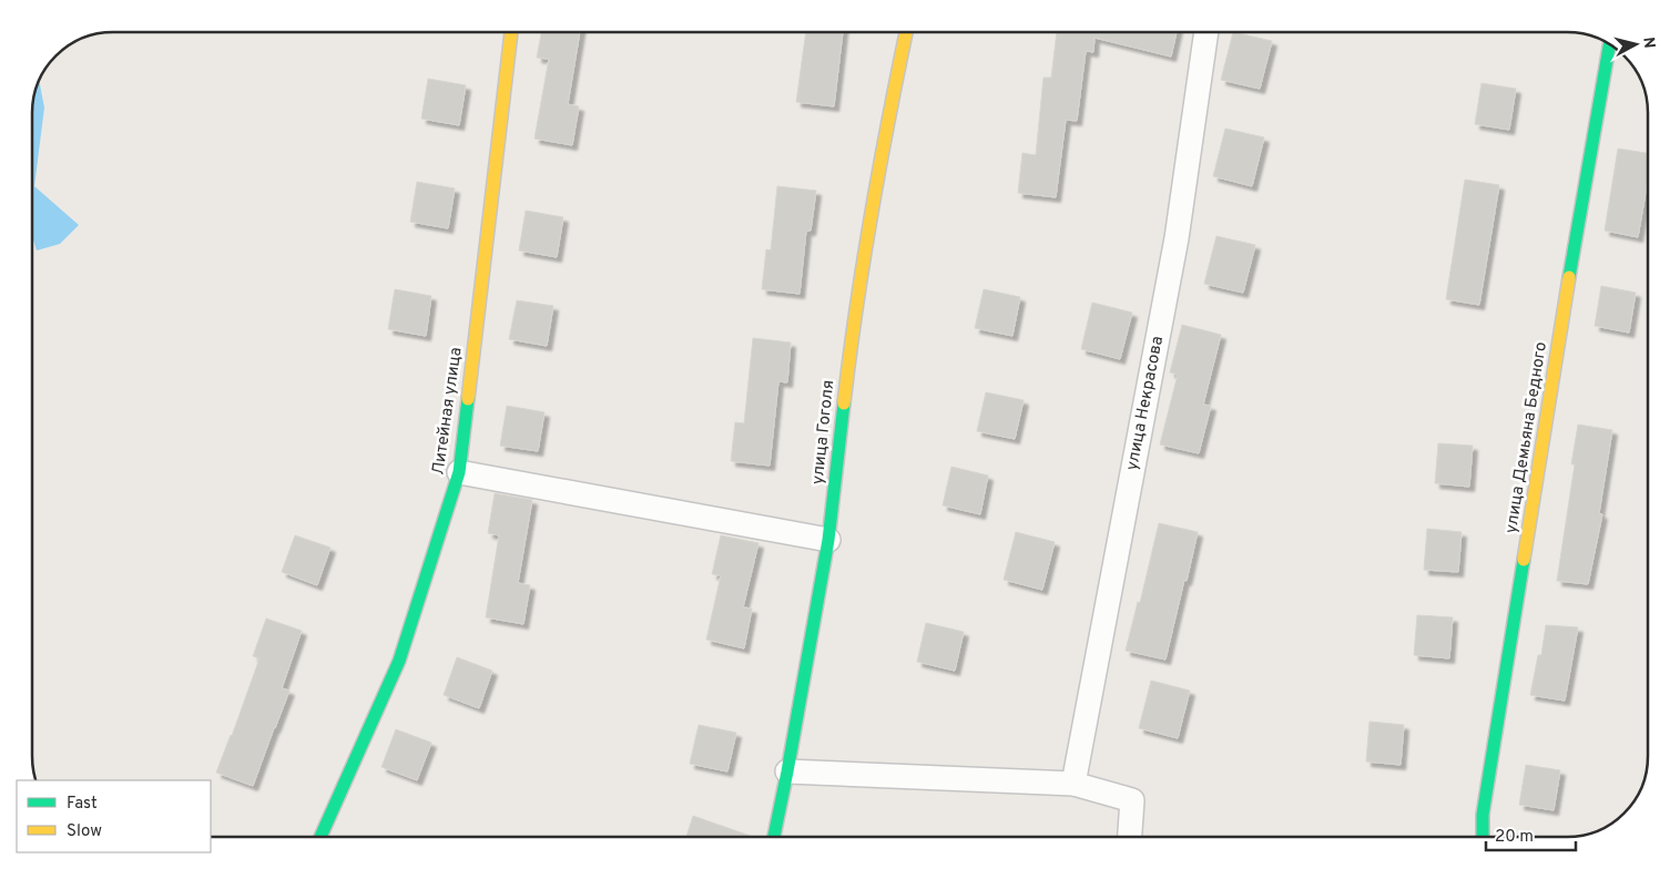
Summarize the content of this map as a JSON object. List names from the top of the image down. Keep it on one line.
{"streets":{"street":["улица Некрасова","Литейная улица","улица Гоголя","улица Демьяна Бедного"]},"legend":["Fast","Slow"],"scale_bar":"20 m","north":"right"}
